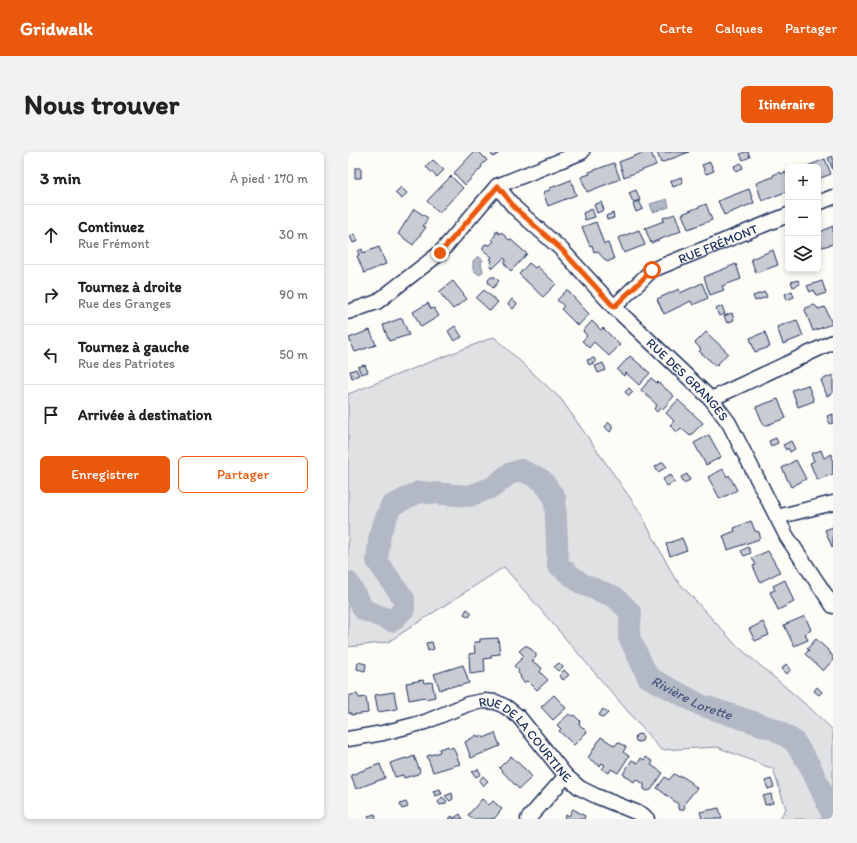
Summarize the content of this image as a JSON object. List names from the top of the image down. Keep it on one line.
{"streets":{"street":["RUE FRÉMONT","RUE DES GRANGES","RUE DE LA COURTINE"]},"crossings":[["RUE FRÉMONT","RUE DES GRANGES"]],"water":["Rivière Lorette"],"page":{"header":"Gridwalk","nav":["Carte","Calques","Partager"],"buttons":["Itinéraire",["Enregistrer","Partager"]],"title":"Nous trouver","heading":["3 min","À pied · 170 m"],"map_buttons":["+","−"],"list":[["Continuez","Rue Frémont","30 m"],["Tournez à droite","Rue des Granges","90 m"],["Tournez à gauche","Rue des Patriotes","50 m"],"Arrivée à destination"]}}
